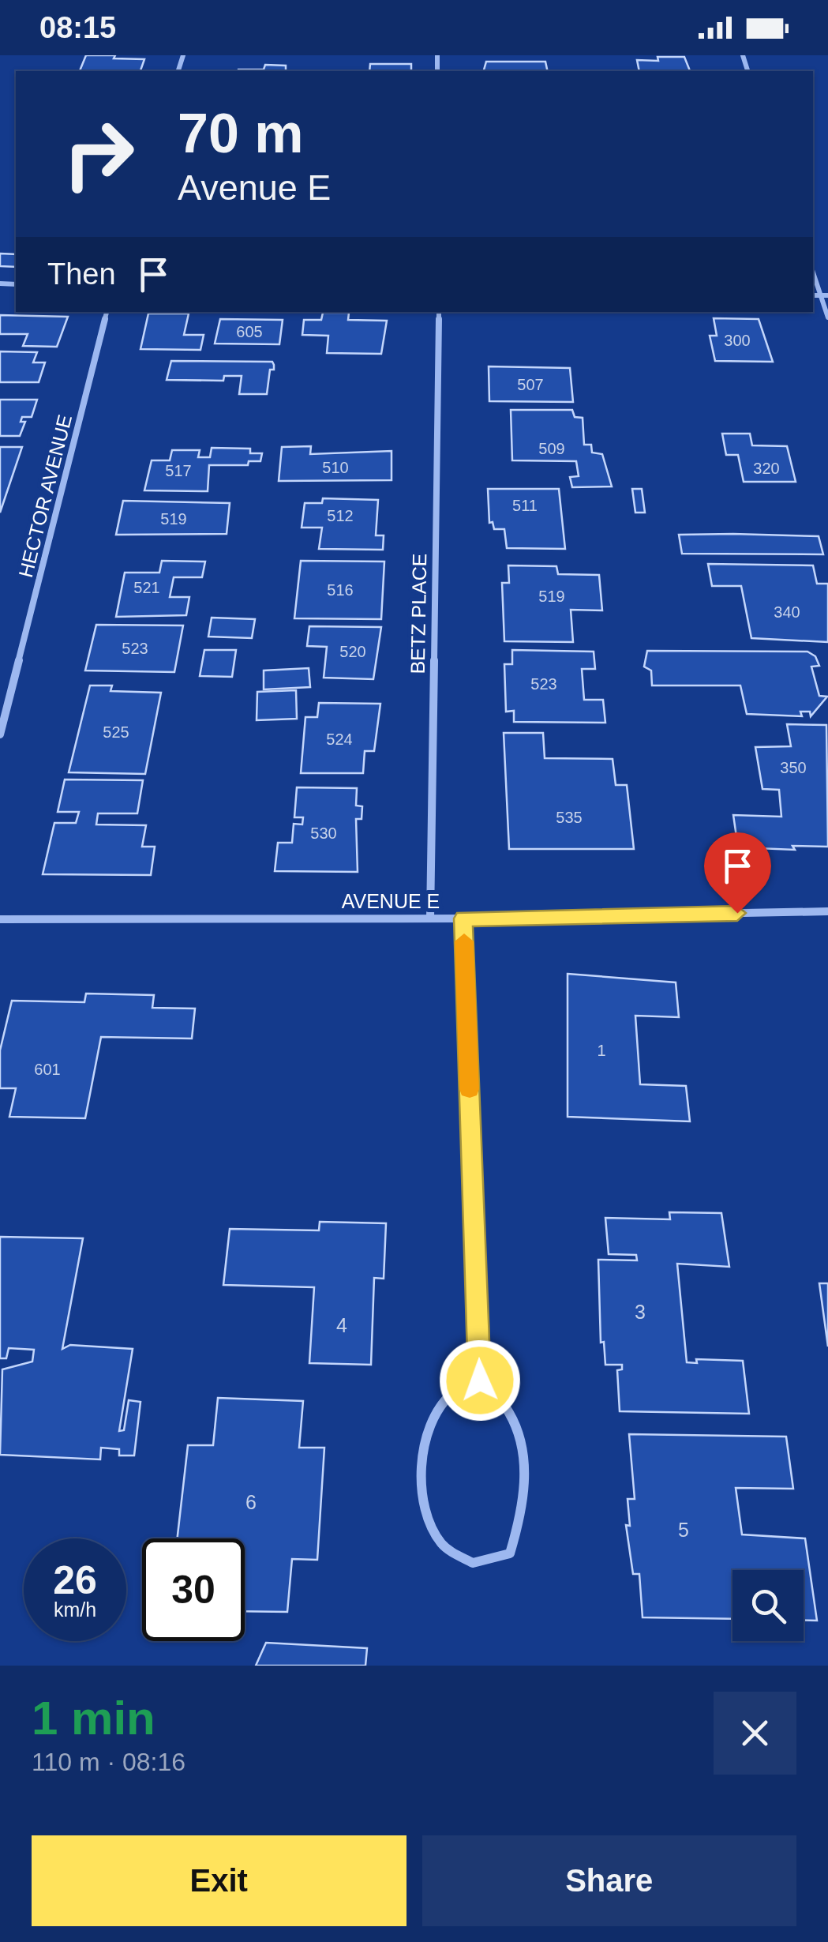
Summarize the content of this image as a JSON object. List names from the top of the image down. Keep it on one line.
{"streets":{"street":["HECTOR AVENUE","BETZ PLACE","AVENUE E"]},"crossings":[["BETZ PLACE","AVENUE E"]],"house_numbers":["605","300","507","509","510","320","517","511","512","519","521","516","519","340","523","520","523","525","524","350","535","530","1","601","3","4","6","5"],"page":{"status":"08:15","turn":["70 m","Avenue E"],"then":"Then","speed":"26 km/h","limit":"30","heading":["1 min","110 m · 08:16"],"buttons":["Exit","Share"]}}
